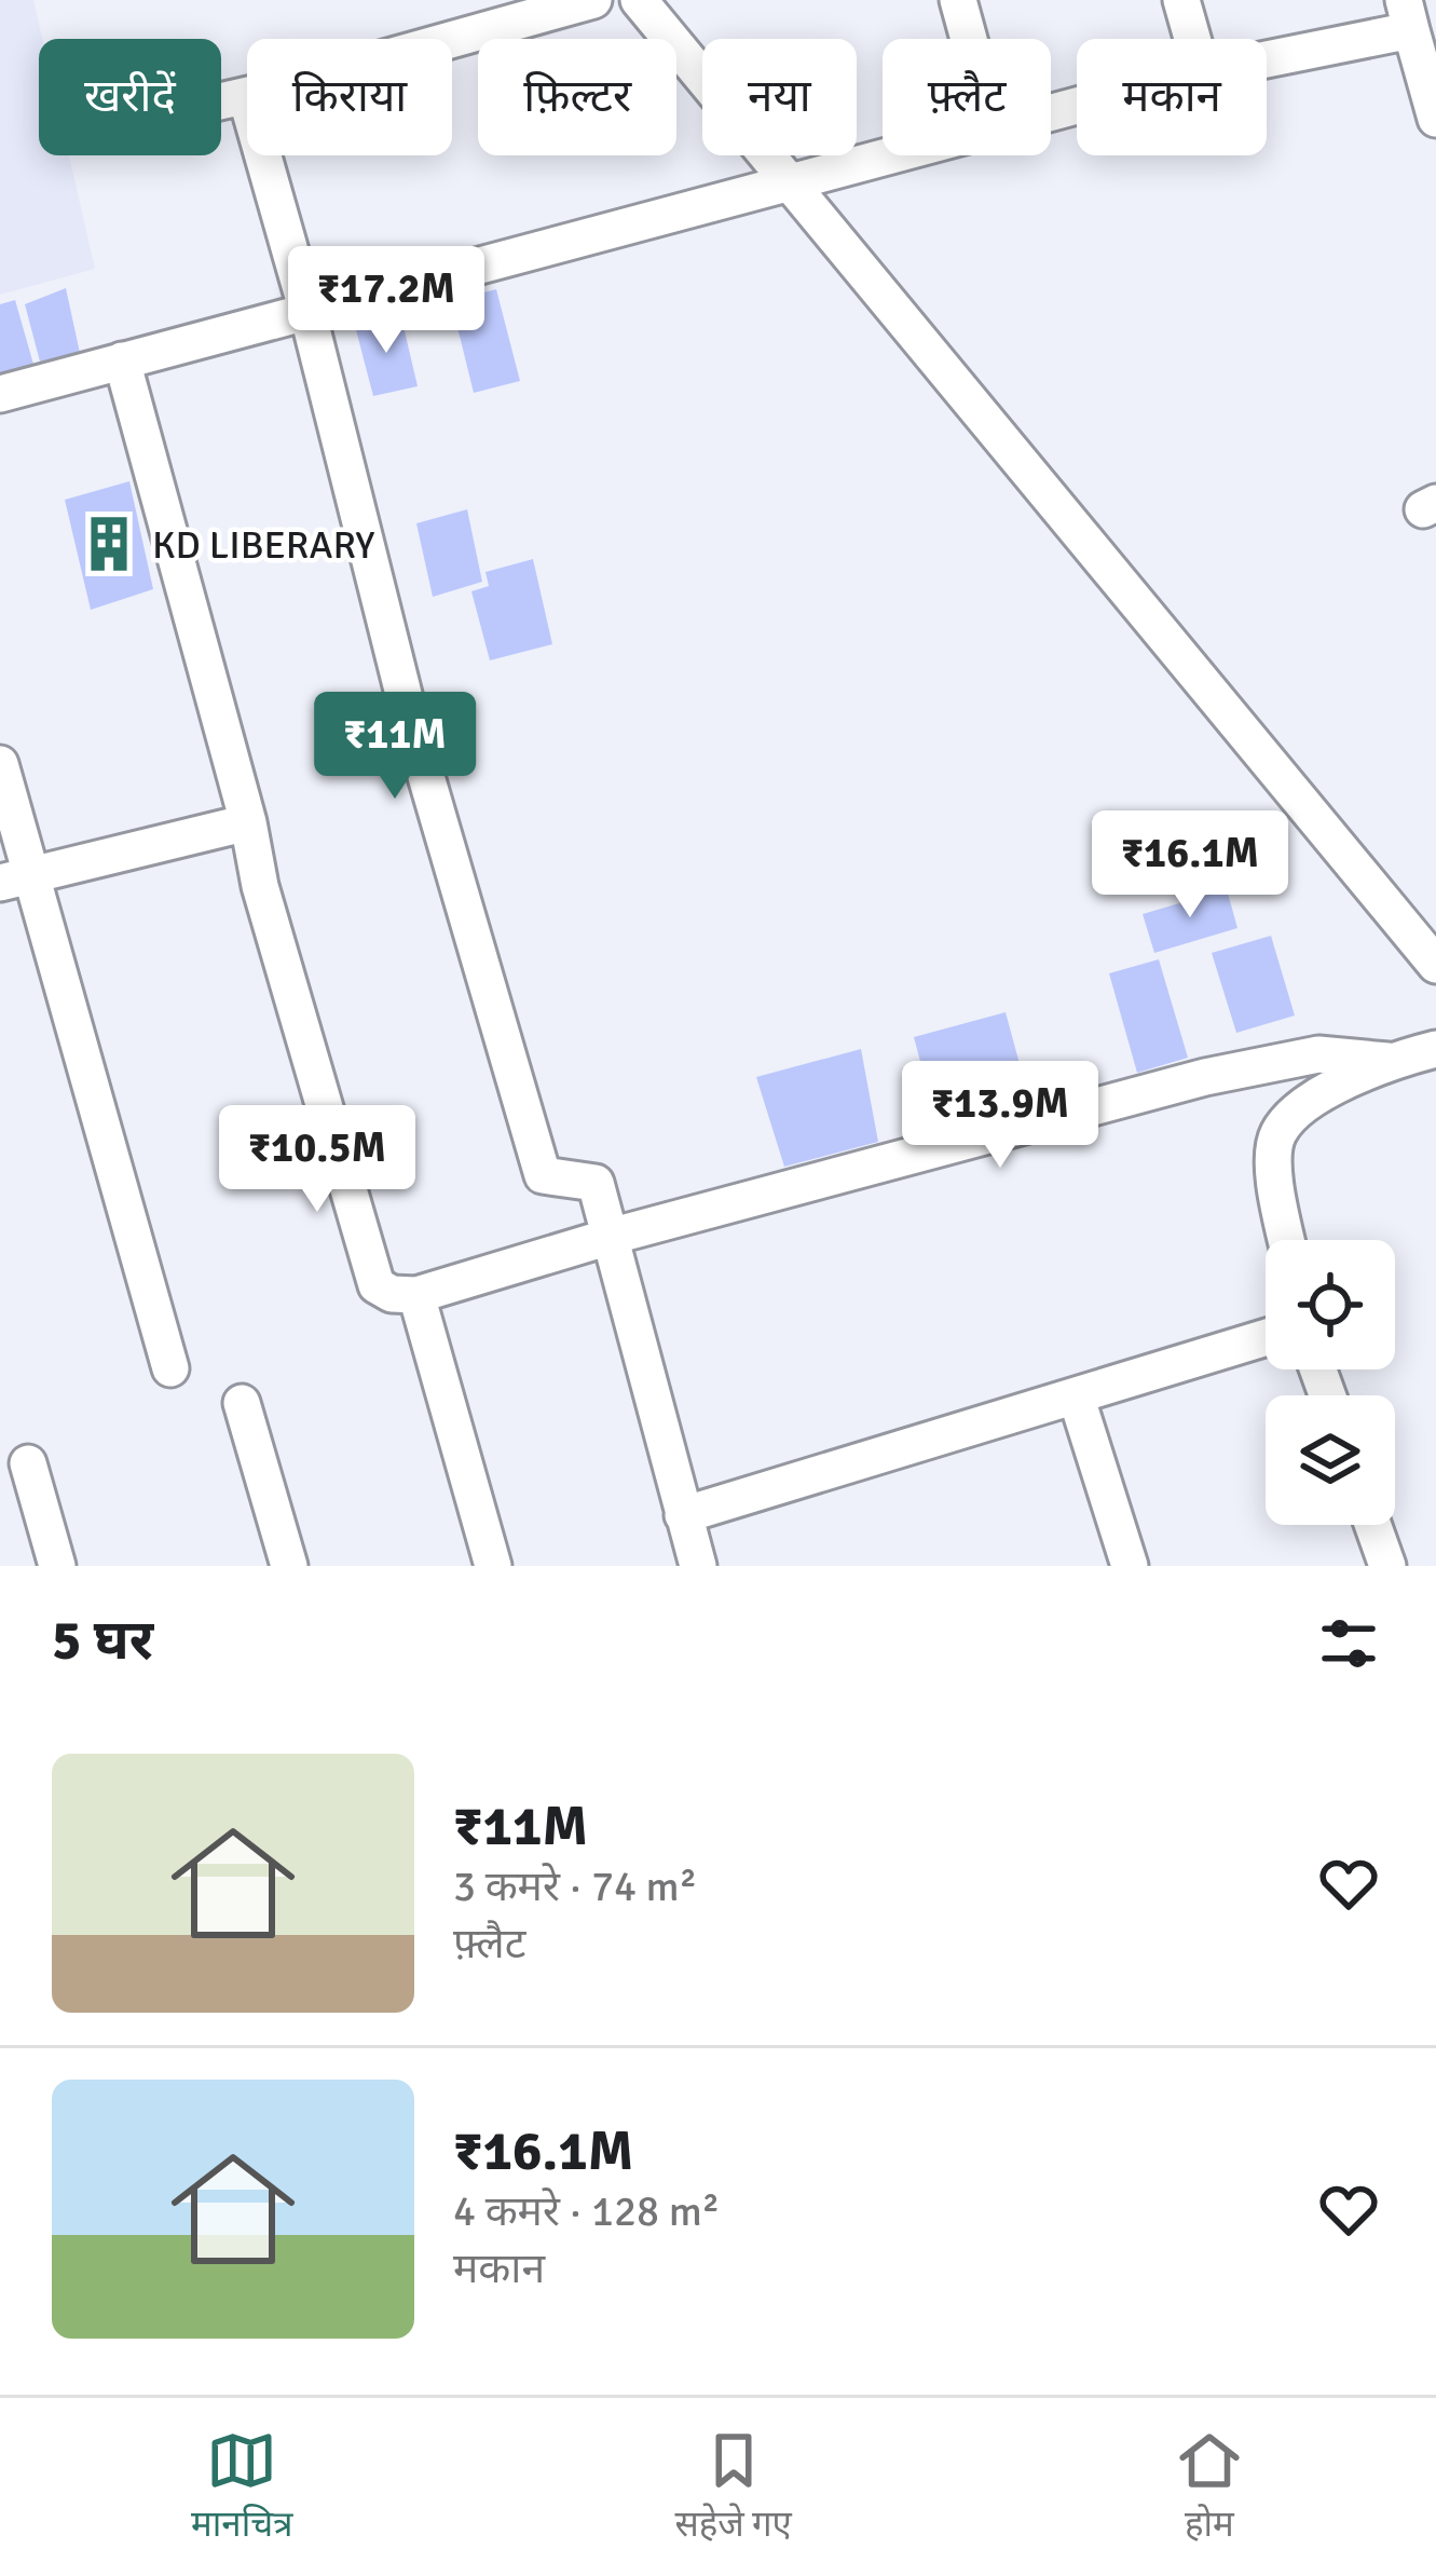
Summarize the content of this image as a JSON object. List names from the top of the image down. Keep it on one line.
{"places":{"building":["KD LIBERARY"]},"page":{"chip":["खरीदें","किराया","फ़िल्टर","नया","फ़्लैट","मकान"],"price":["₹17.2M","₹11M","₹16.1M","₹13.9M","₹10.5M"],"heading":"5 घर","list":[{"name":"₹11M","note":"3 कमरे · 74 m² · फ़्लैट"},{"name":"₹16.1M","note":"4 कमरे · 128 m² · मकान"}],"tabs":["मानचित्र","सहेजे गए","होम"]}}
